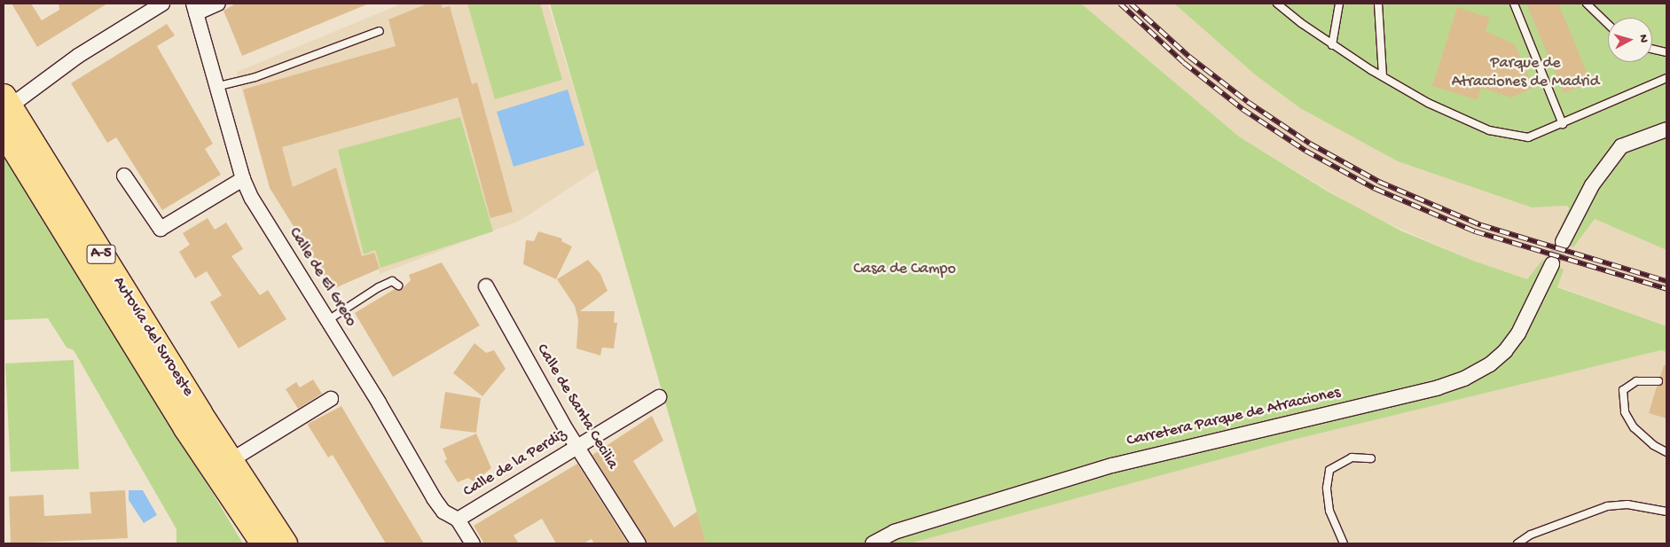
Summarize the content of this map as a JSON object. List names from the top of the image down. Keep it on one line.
{"streets":{"highway":["A-5","Autovía del Suroeste"],"street":["Calle de El Greco","Calle de Santa Cecilia","Carretera Parque de Atracciones","Calle de la Perdiz"]},"crossings":[["Calle de El Greco","Calle de la Perdiz"],["Calle de Santa Cecilia","Calle de la Perdiz"]],"parks":["Parque de Atracciones de Madrid","Casa de Campo"],"north":"right"}
